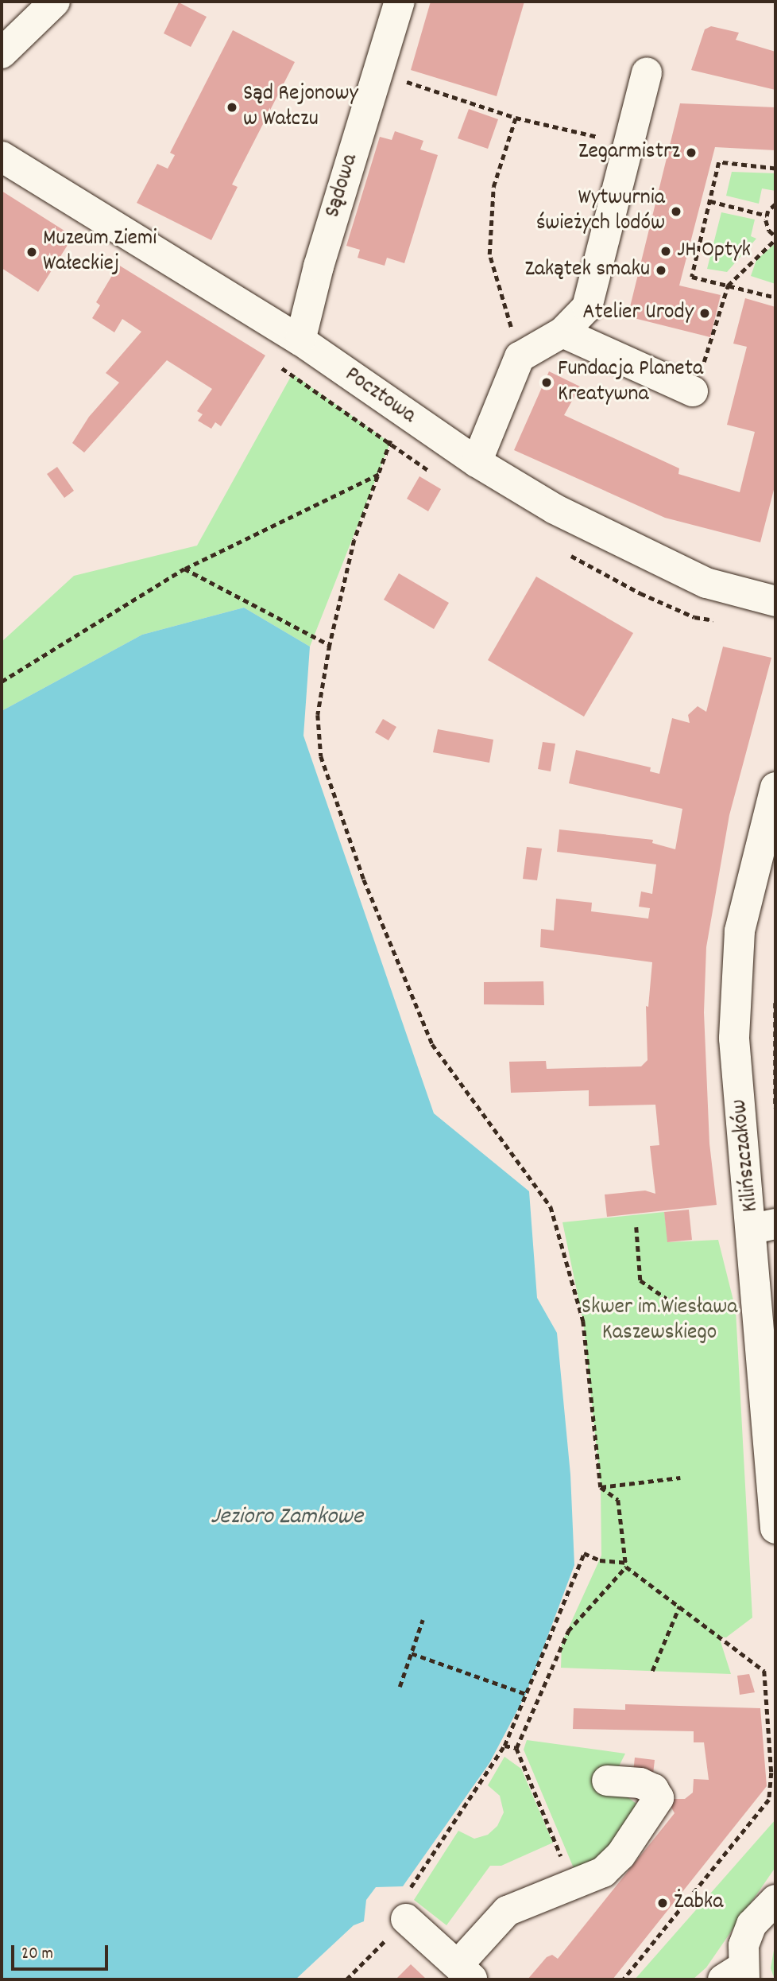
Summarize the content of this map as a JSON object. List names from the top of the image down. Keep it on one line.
{"streets":{"street":["Sądowa","Pocztowa","Kilińszczaków"]},"crossings":[["Sądowa","Pocztowa"]],"water":["Jezioro Zamkowe"],"parks":["Skwer im.Wiesława Kaszewskiego"],"places":["Sąd Rejonowy w Wałczu","Zegarmistrz","Wytwurnia świeżych lodów","JH Optyk","Muzeum Ziemi Wałeckiej","Zakątek smaku","Atelier Urody","Fundacja Planeta Kreatywna","Żabka"],"scale_bar":"20 m"}
